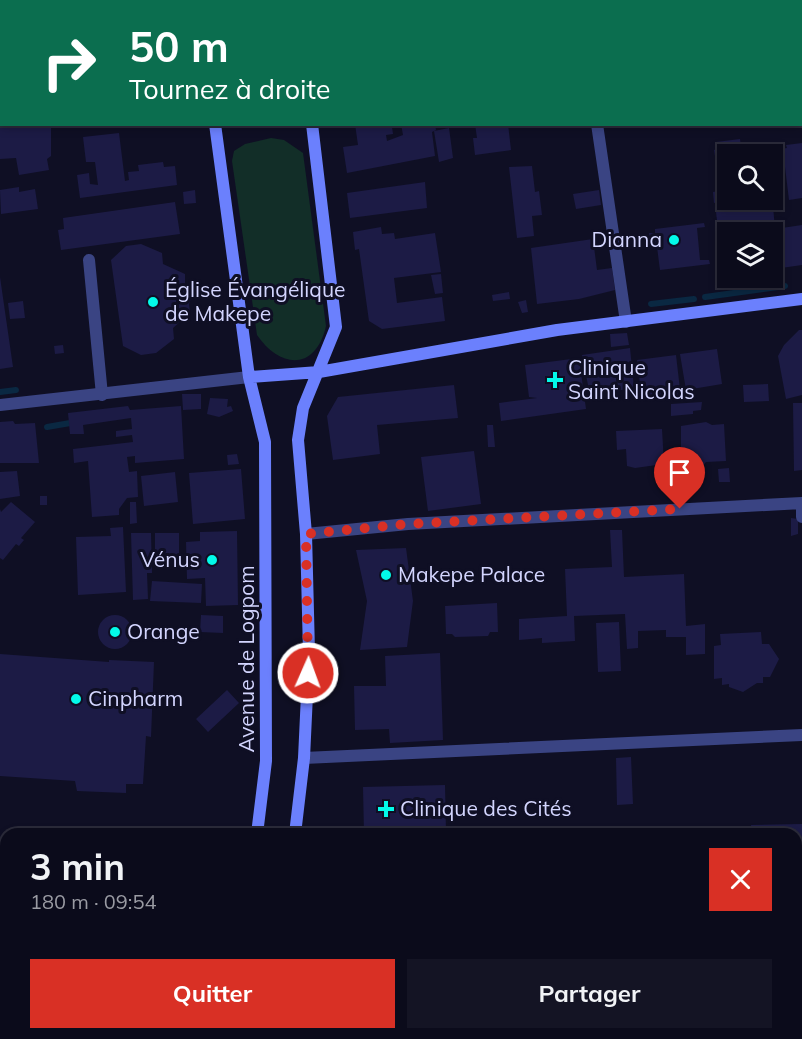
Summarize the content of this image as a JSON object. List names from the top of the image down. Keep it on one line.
{"streets":{"main road":["Avenue de Logpom"]},"places":{"other":["Dianna","Église Évangélique de Makepe","Vénus","Makepe Palace","Orange","Cinpharm"],"health":["Clinique Saint Nicolas","Clinique des Cités"]},"page":{"turn":["50 m","Tournez à droite"],"heading":["3 min","180 m · 09:54"],"buttons":["Quitter","Partager"]}}
